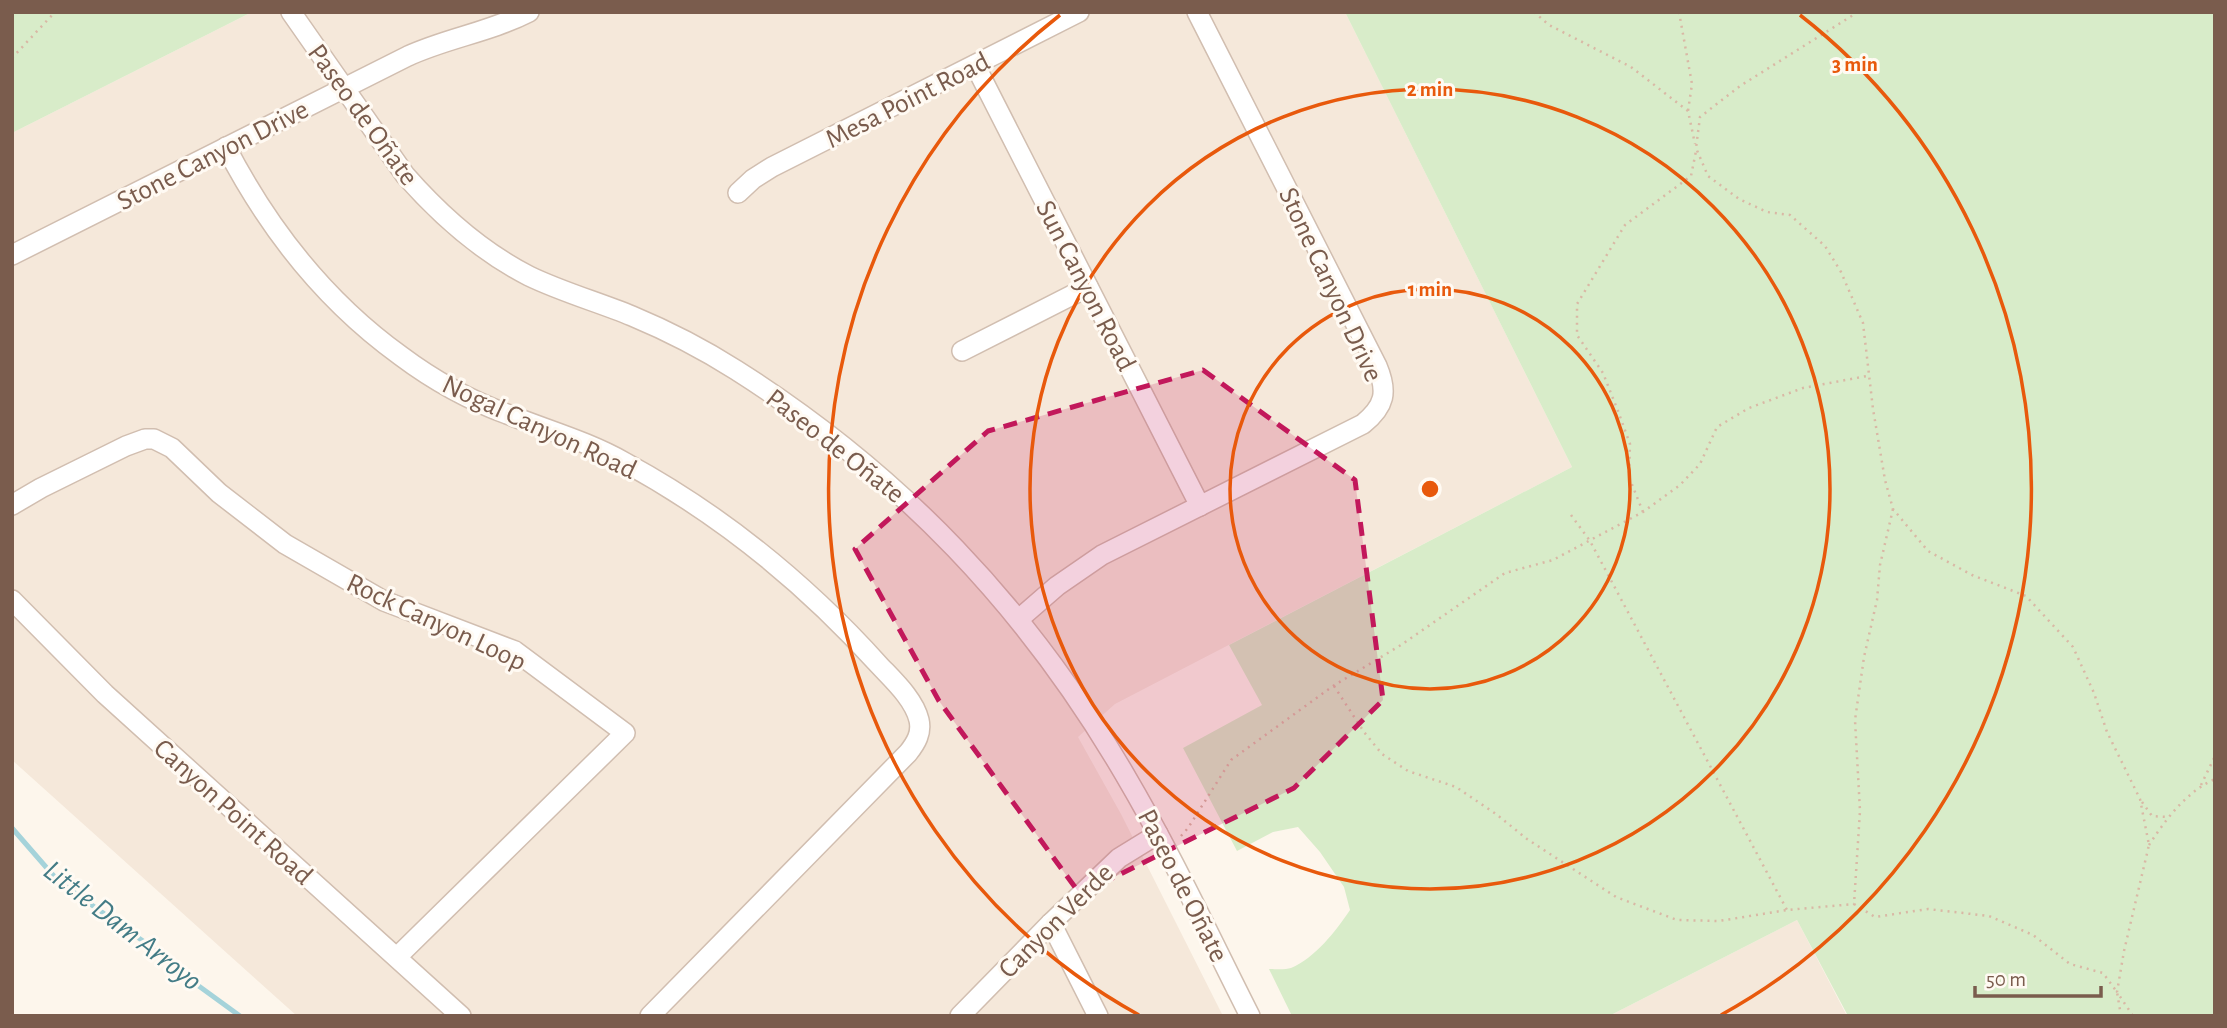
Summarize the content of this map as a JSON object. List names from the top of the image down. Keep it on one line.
{"streets":{"street":["Mesa Point Road","Paseo de Oñate","Stone Canyon Drive","Sun Canyon Road","Nogal Canyon Road","Rock Canyon Loop","Canyon Point Road","Canyon Verde"]},"crossings":[["Mesa Point Road","Sun Canyon Road"],["Paseo de Oñate","Stone Canyon Drive"],["Paseo de Oñate","Canyon Verde"],["Stone Canyon Drive","Sun Canyon Road"],["Stone Canyon Drive","Nogal Canyon Road"],["Rock Canyon Loop","Canyon Point Road"]],"water":["Little Dam Arroyo"],"scale_bar":"50 m","rings":["3 min","2 min","1 min"]}
